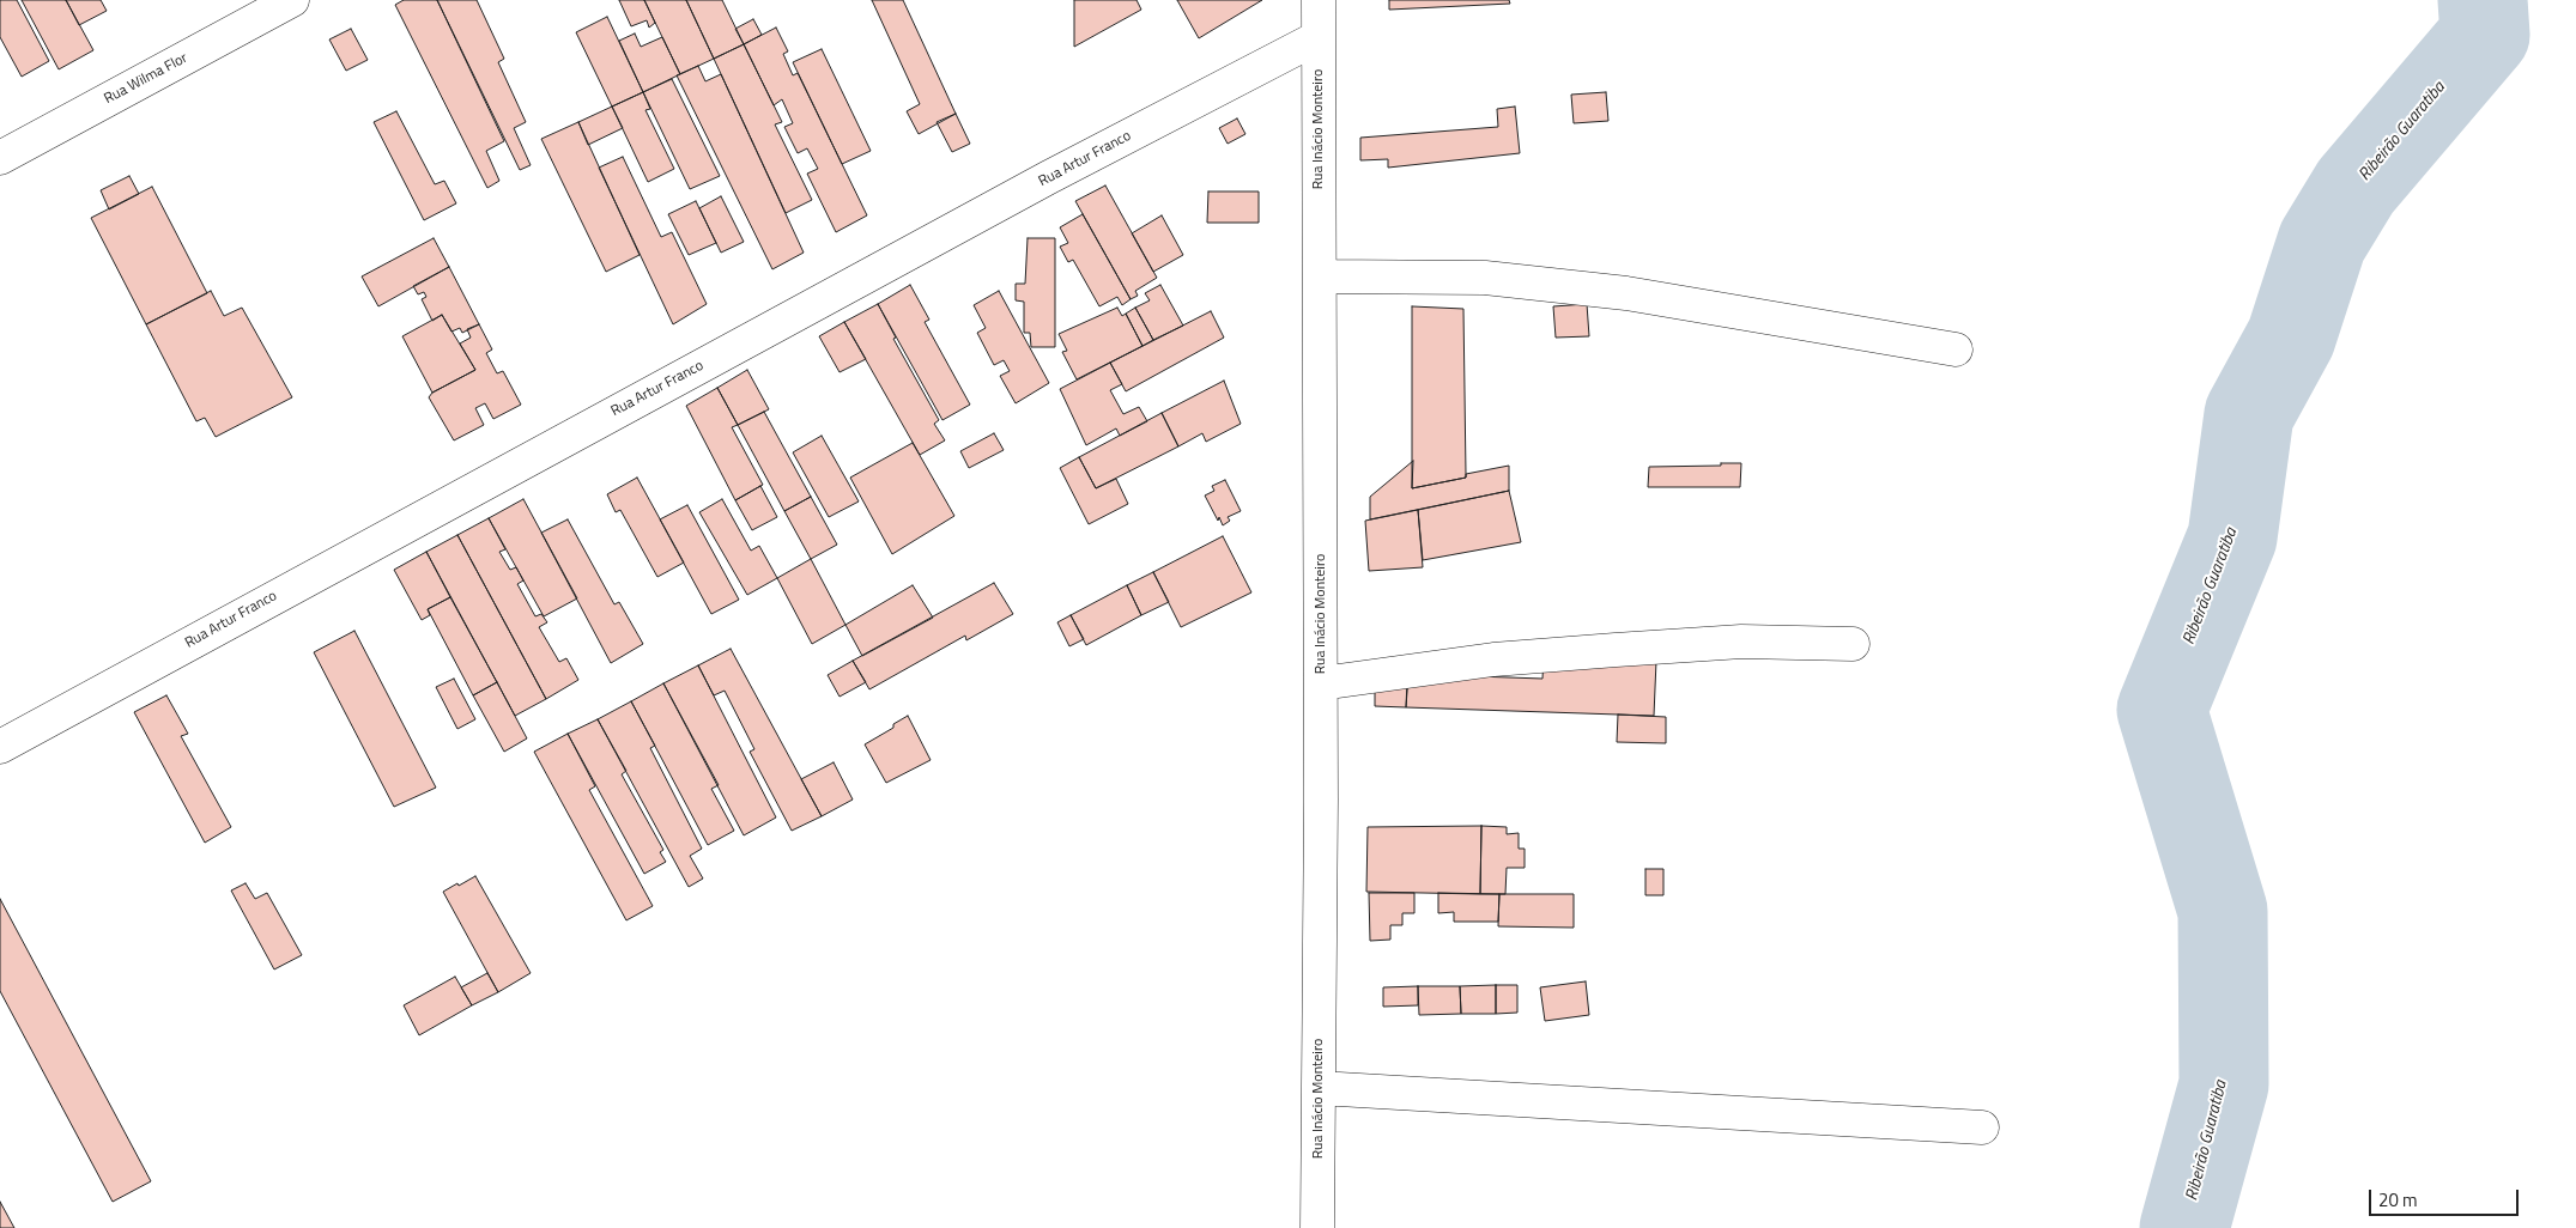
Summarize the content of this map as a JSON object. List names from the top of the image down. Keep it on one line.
{"streets":{"street":["Rua Wilma Flor","Rua Inácio Monteiro","Rua Artur Franco"]},"crossings":[["Rua Inácio Monteiro","Rua Artur Franco"]],"water":["Ribeirão Guaratiba"],"scale_bar":"20 m"}
